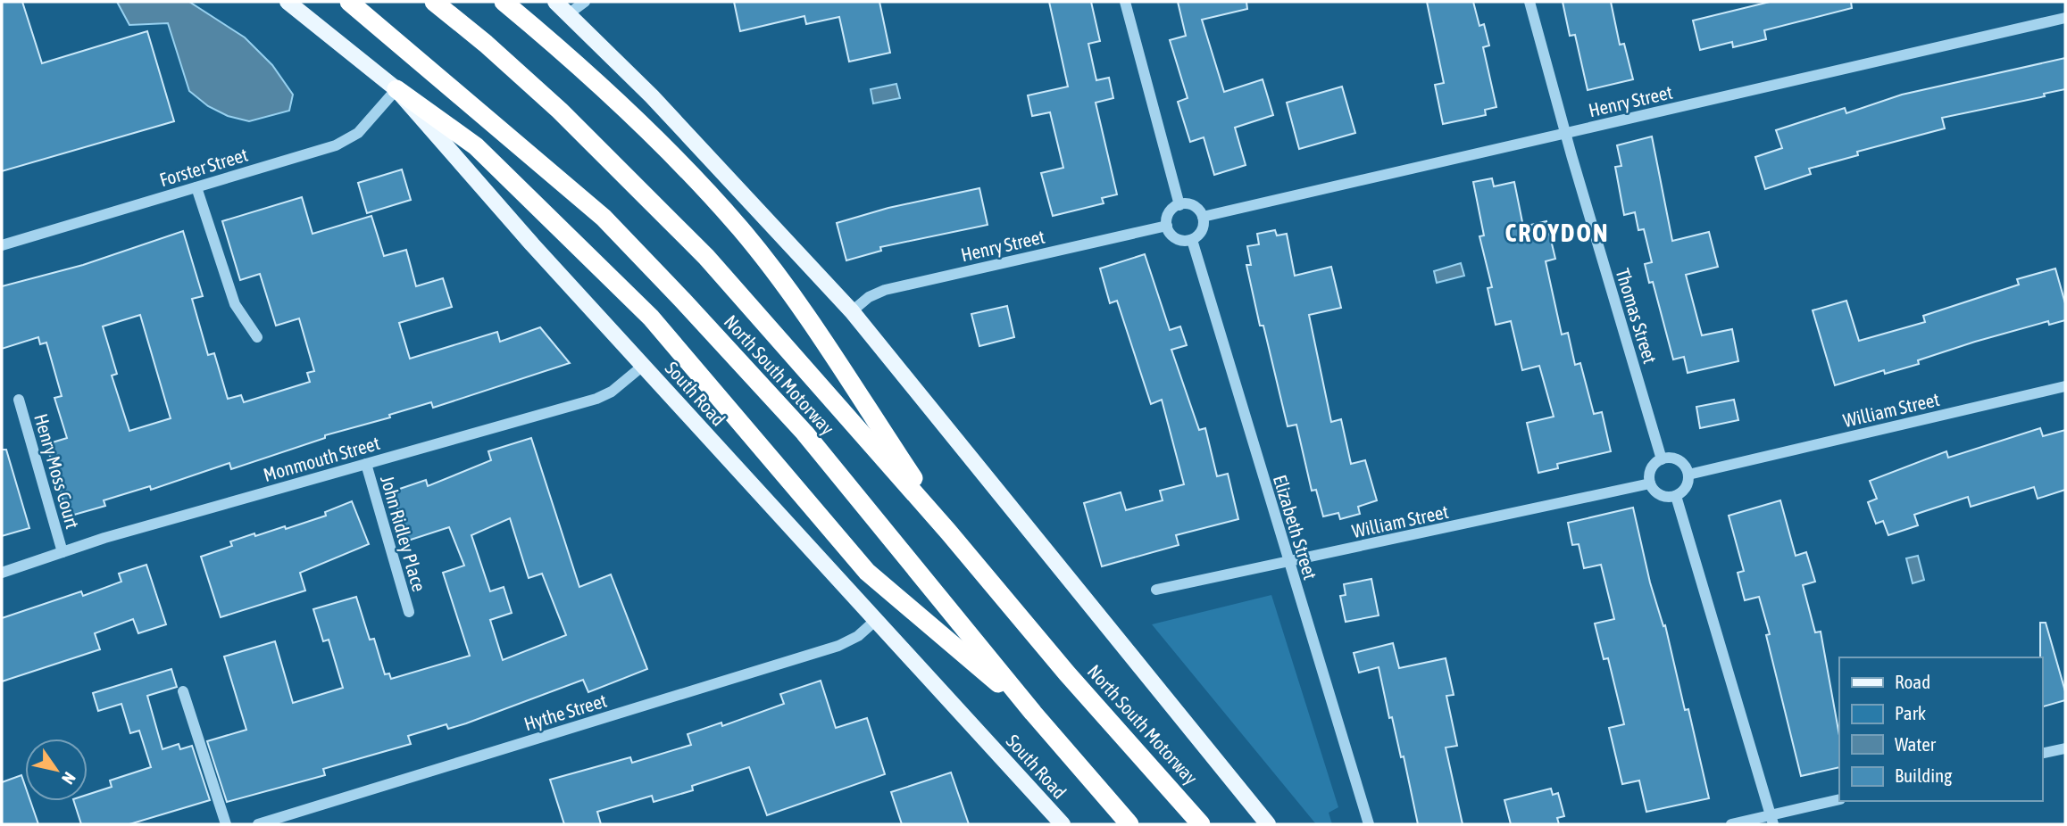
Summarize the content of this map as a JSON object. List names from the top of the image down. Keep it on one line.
{"streets":{"highway":["North South Motorway"],"main road":["South Road"],"street":["Henry Street","Forster Street","Thomas Street","William Street","Monmouth Street","Henry Moss Court","Elizabeth Street","John Ridley Place","Hythe Street"]},"crossings":[["Henry Street","Thomas Street"],["Henry Street","Elizabeth Street"],["Forster Street","South Road"],["Thomas Street","William Street"],["South Road","Monmouth Street"],["South Road","Hythe Street"],["William Street","Elizabeth Street"],["Monmouth Street","Henry Moss Court"],["Monmouth Street","John Ridley Place"]],"districts":["CROYDON"],"legend":["Road","Park","Water","Building"],"north":"bottom right"}
